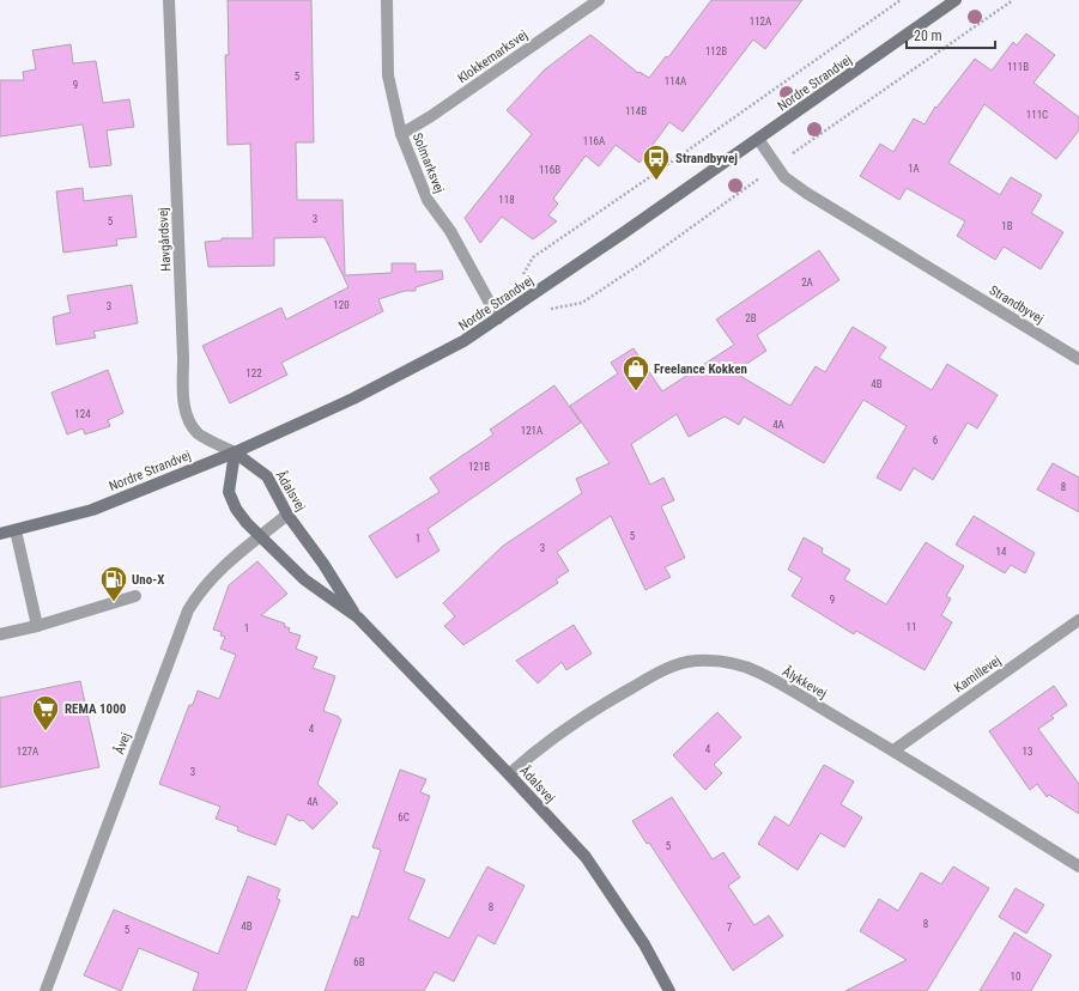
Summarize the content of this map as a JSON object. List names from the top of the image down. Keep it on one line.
{"streets":{"street":["Klokkemarksvej","Nordre Strandvej","Solmarksvej","Havgårdsvej","Strandbyvej","Ådalsvej","Kamillevej","Ålykkevej","Åvej"]},"crossings":[["Klokkemarksvej","Solmarksvej"],["Nordre Strandvej","Solmarksvej"],["Nordre Strandvej","Havgårdsvej"],["Nordre Strandvej","Strandbyvej"],["Nordre Strandvej","Ådalsvej"],["Havgårdsvej","Ådalsvej"],["Ådalsvej","Ålykkevej"],["Ådalsvej","Åvej"],["Kamillevej","Ålykkevej"]],"places":{"bus stop":["Strandbyvej"],"shop":["Freelance Kokken"],"fuel station":["Uno-X"],"supermarket":["REMA 1000"]},"house_numbers":["112A","112B","111B","5","114A","9","114B","111C","116A","1A","116B","118","3","5","1B","2A","120","3","2B","122","4B","124","4A","121A","6","121B","8","5","1","3","14","9","11","1","4","4","127A","13","3","4A","6C","5","8","8","4B","7","5","6B","10"],"scale_bar":"20 m"}
